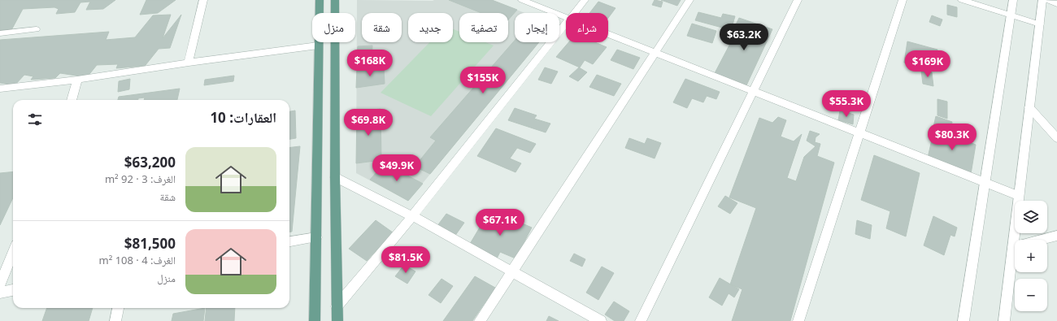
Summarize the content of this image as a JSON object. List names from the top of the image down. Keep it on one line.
{"page":{"chip":["شراء","إيجار","تصفية","جديد","شقة","منزل"],"price":["$63.2K","$168K","$169K","$155K","$55.3K","$69.8K","$80.3K","$49.9K","$67.1K","$81.5K"],"heading":"العقارات: 10","list":[{"name":"$63,200","note":"الغرف: 3 · 92 m² · شقة"},{"name":"$81,500","note":"الغرف: 4 · 108 m² · منزل"}],"map_buttons":["+","−"]}}
